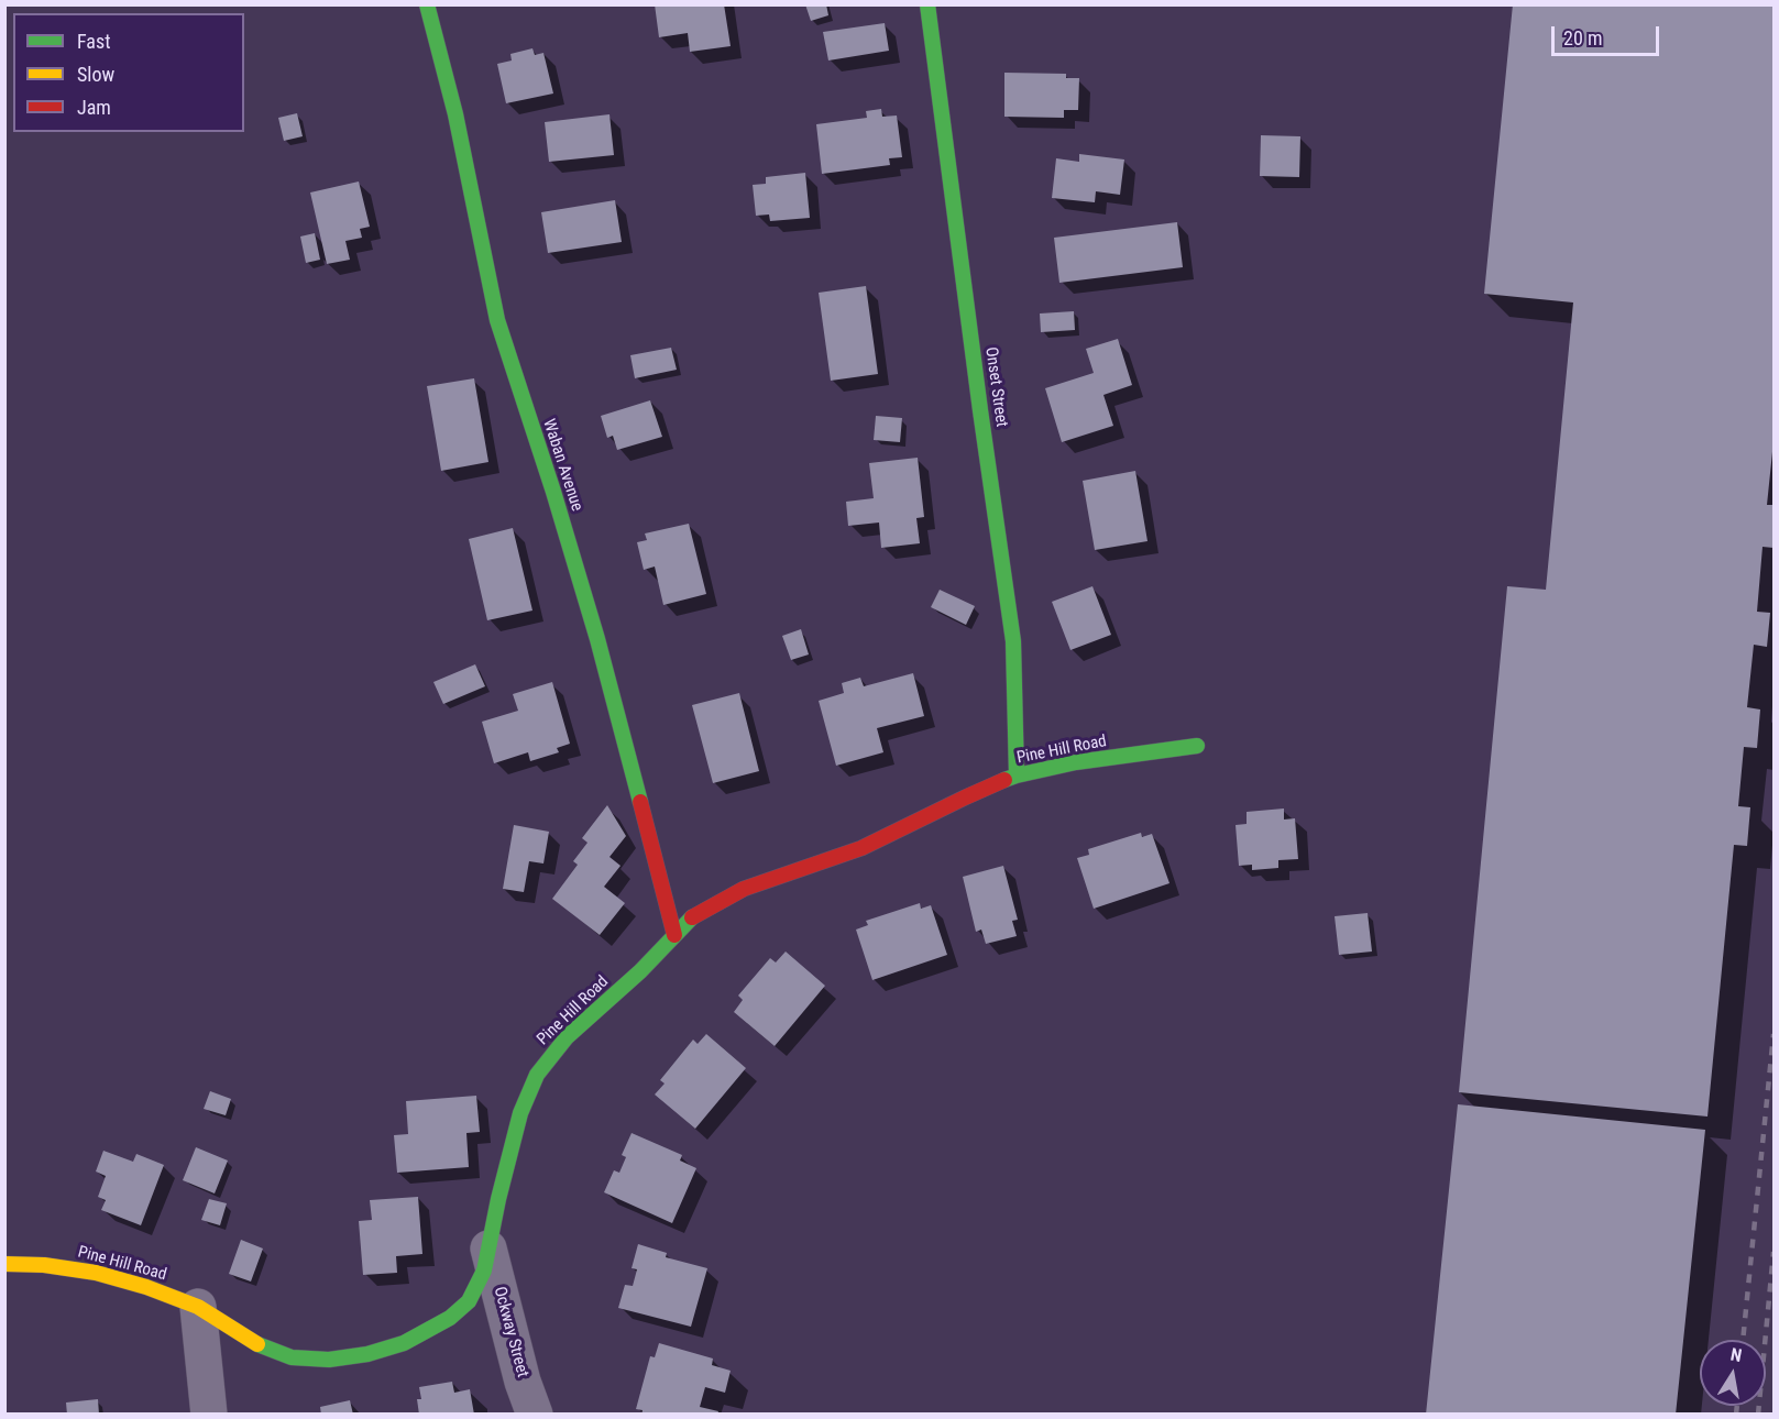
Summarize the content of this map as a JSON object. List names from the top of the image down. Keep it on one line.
{"streets":{"street":["Onset Street","Waban Avenue","Pine Hill Road","Ockway Street"]},"crossings":[["Onset Street","Pine Hill Road"],["Waban Avenue","Pine Hill Road"],["Pine Hill Road","Ockway Street"]],"legend":["Fast","Slow","Jam"],"scale_bar":"20 m","north":"top"}
